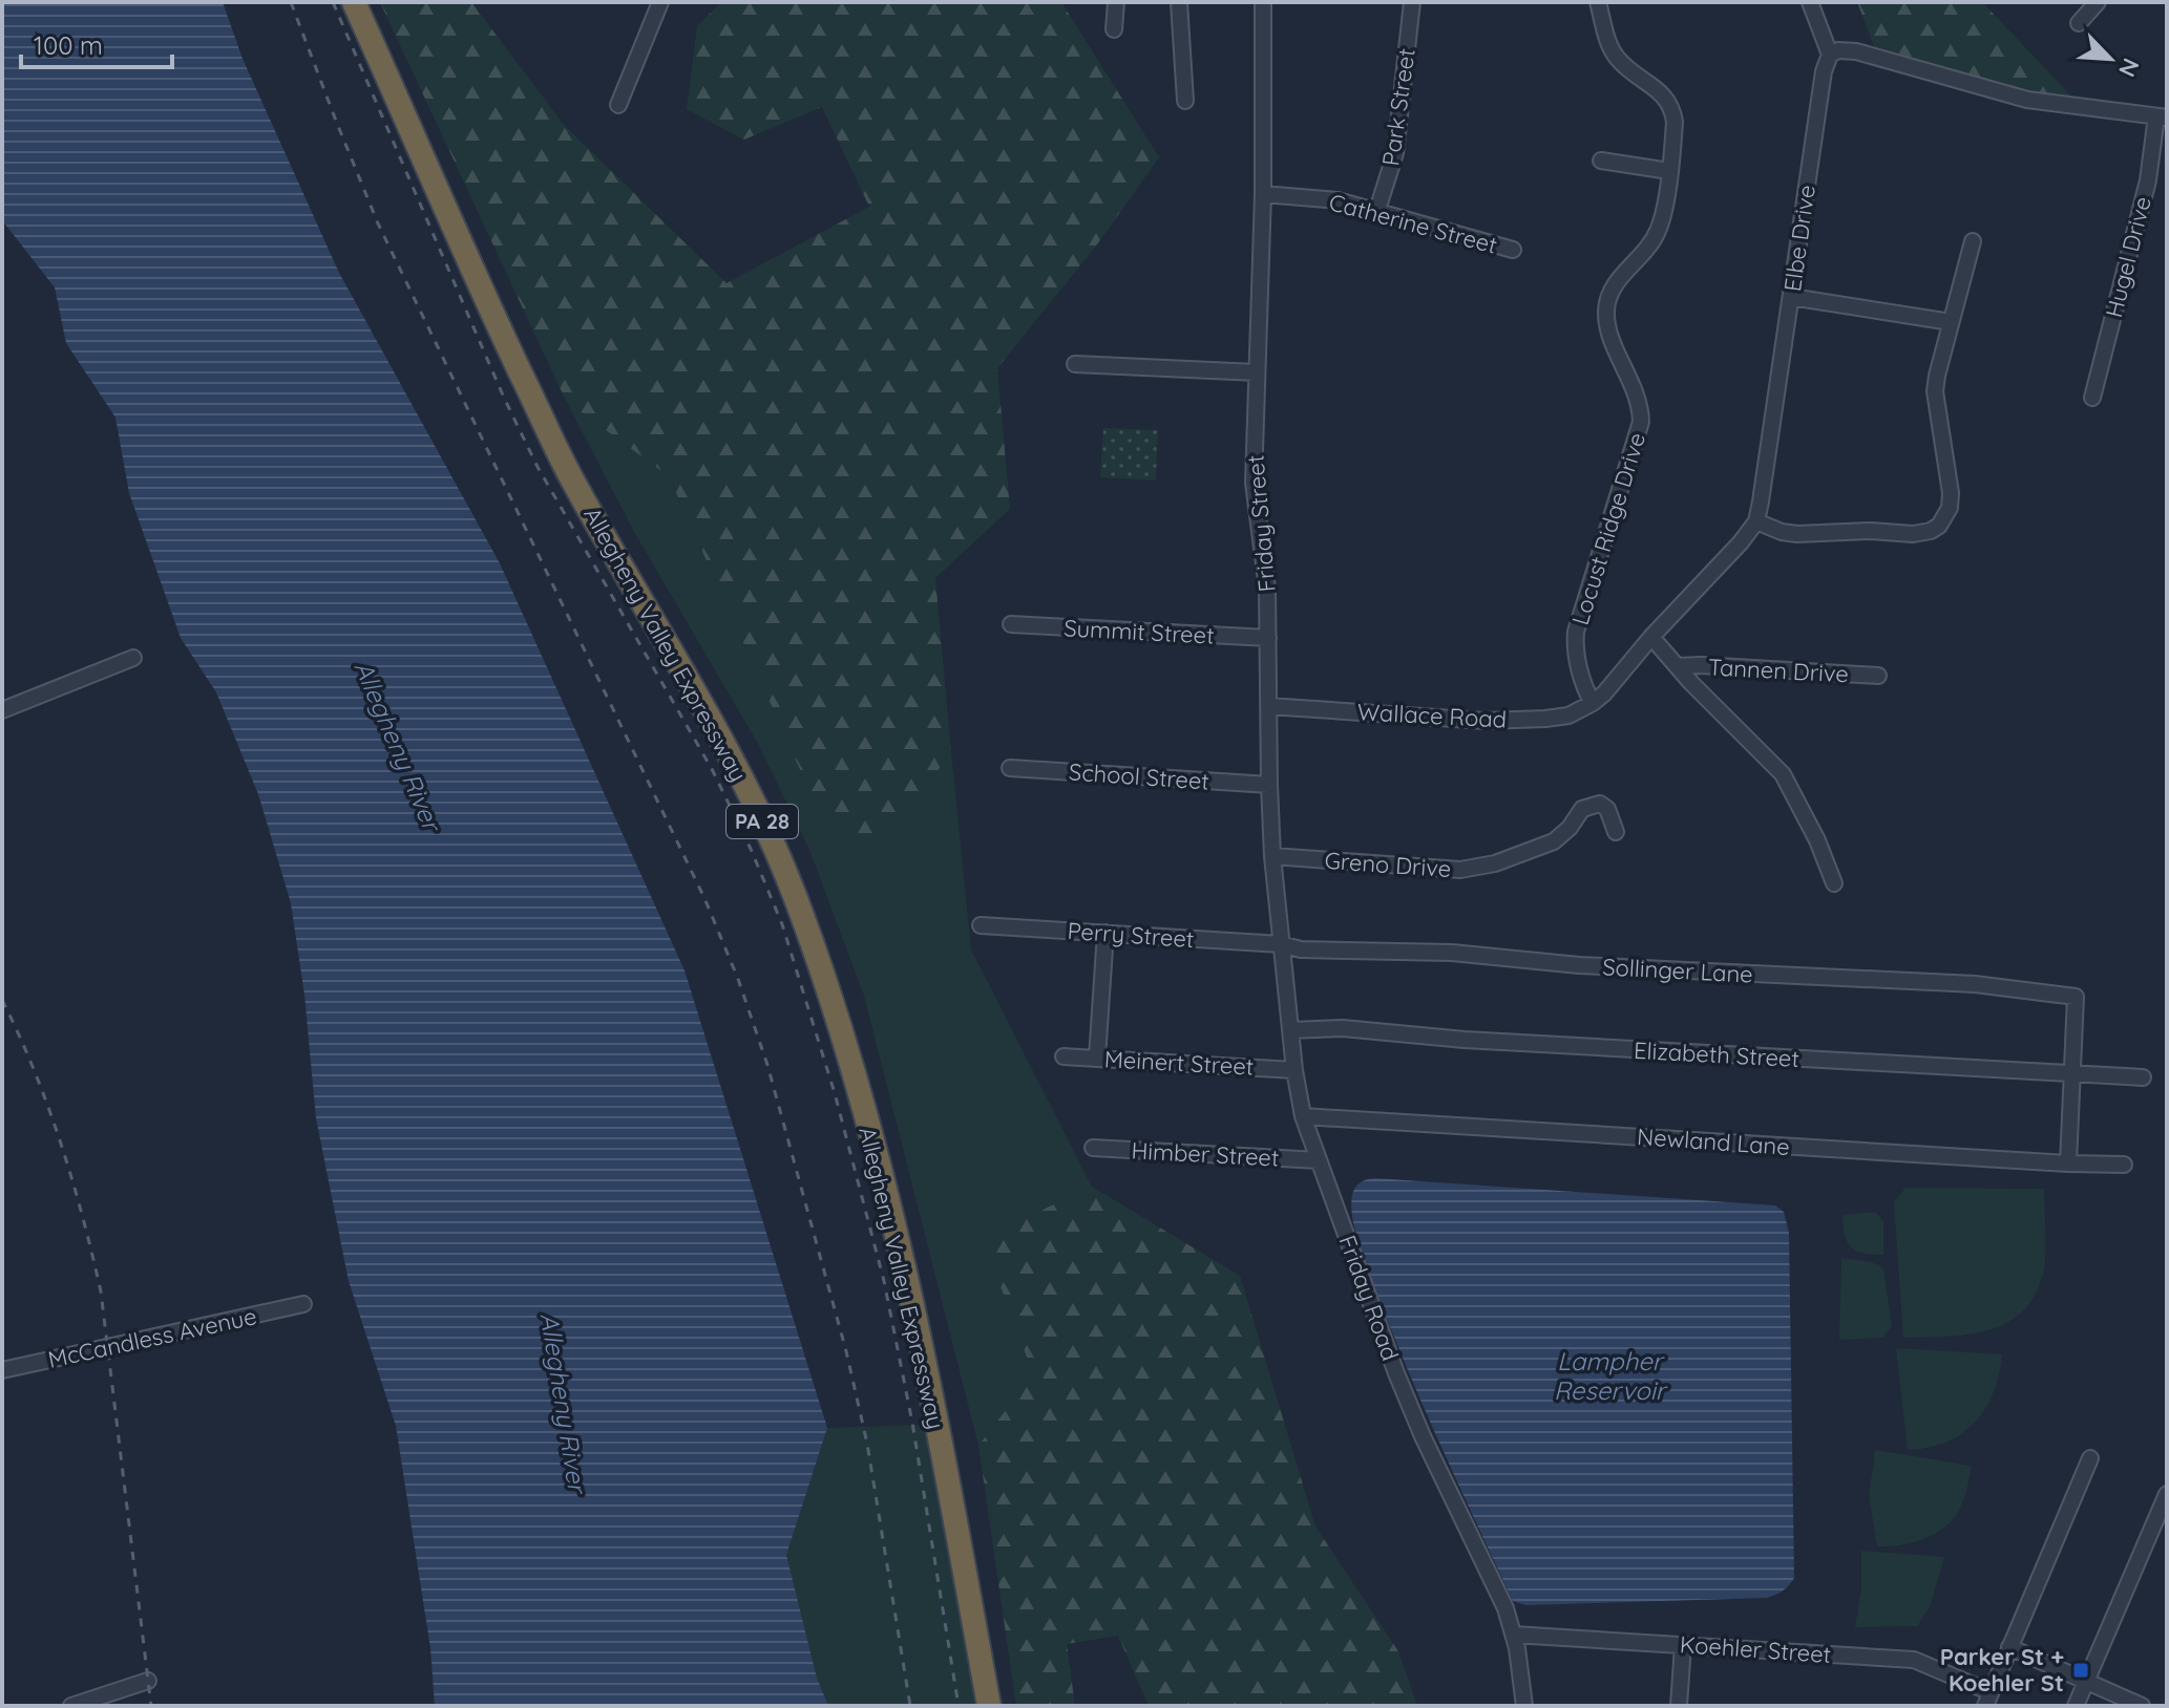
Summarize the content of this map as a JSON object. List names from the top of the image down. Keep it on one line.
{"streets":{"highway":["Allegheny Valley Expressway","PA 28"],"street":["Park Street","Catherine Street","Elbe Drive","Hugel Drive","Friday Street","Locust Ridge Drive","Summit Street","Tannen Drive","Wallace Road","School Street","Greno Drive","Perry Street","Sollinger Lane","Elizabeth Street","Meinert Street","Newland Lane","Himber Street","Friday Road","McCandless Avenue","Koehler Street"]},"crossings":[["Park Street","Catherine Street"],["Catherine Street","Friday Street"],["Friday Street","Summit Street"],["Friday Street","Wallace Road"],["Friday Street","School Street"],["Friday Street","Greno Drive"],["Friday Street","Perry Street"],["Friday Street","Sollinger Lane"],["Friday Street","Friday Road"],["Locust Ridge Drive","Wallace Road"],["Perry Street","Sollinger Lane"],["Perry Street","Friday Road"],["Sollinger Lane","Elizabeth Street"],["Sollinger Lane","Friday Road"],["Elizabeth Street","Friday Road"],["Meinert Street","Friday Road"],["Newland Lane","Friday Road"],["Himber Street","Friday Road"],["Friday Road","Koehler Street"]],"water":["Allegheny River","Lampher Reservoir"],"places":{"transit":["Parker St + Koehler St"]},"scale_bar":"100 m","north":"bottom right"}
